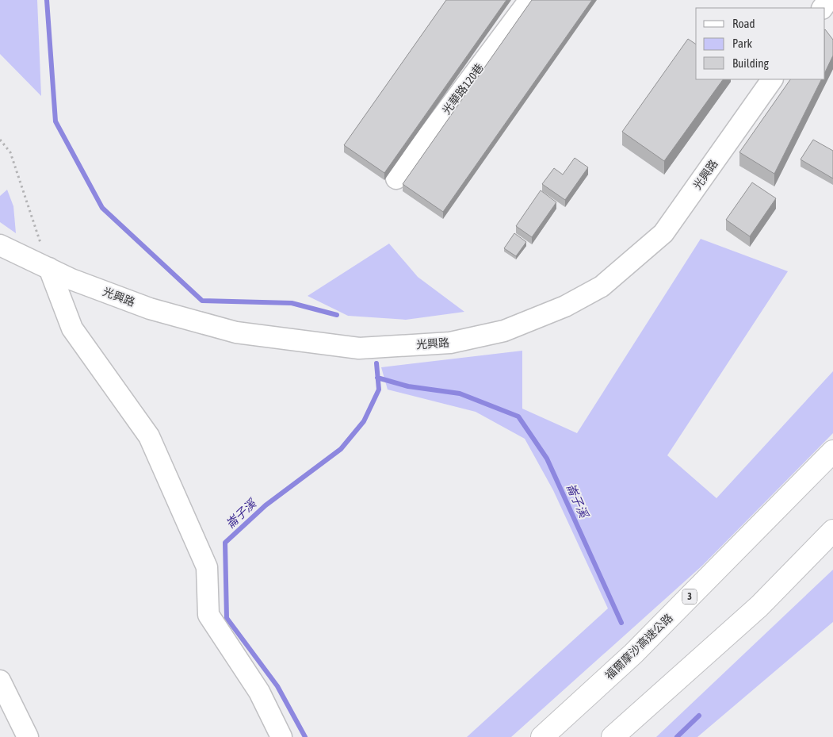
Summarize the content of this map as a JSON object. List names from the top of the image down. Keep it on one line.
{"streets":{"highway":["3","福爾摩沙高速公路"],"street":["光華路120巷","光興路"]},"water":["崙子溪"],"legend":["Road","Park","Building"]}
